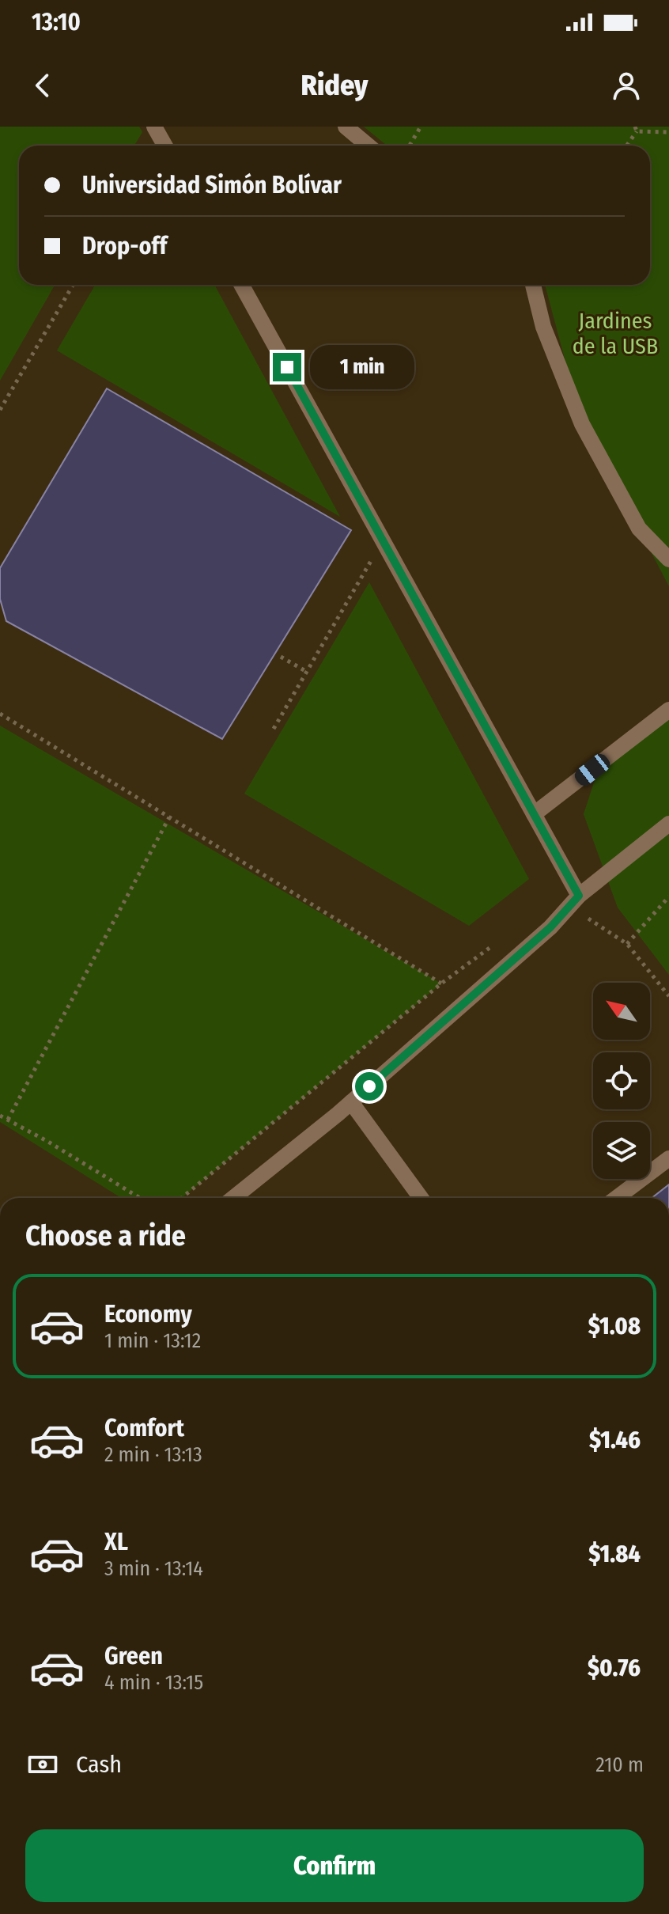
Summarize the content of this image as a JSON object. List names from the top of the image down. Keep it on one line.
{"parks":["Jardines de la USB"],"north":"top left","page":{"status":"13:10","header":"Ridey","banner":["Universidad Simón Bolívar","Drop-off"],"bubble":"1 min","heading":"Choose a ride","list":[{"name":"Economy","note":"1 min · 13:12","value":"$1.08"},{"name":"Comfort","note":"2 min · 13:13","value":"$1.46"},{"name":"XL","note":"3 min · 13:14","value":"$1.84"},{"name":"Green","note":"4 min · 13:15","value":"$0.76"}],"pay":["Cash","210 m"],"buttons":"Confirm"}}
